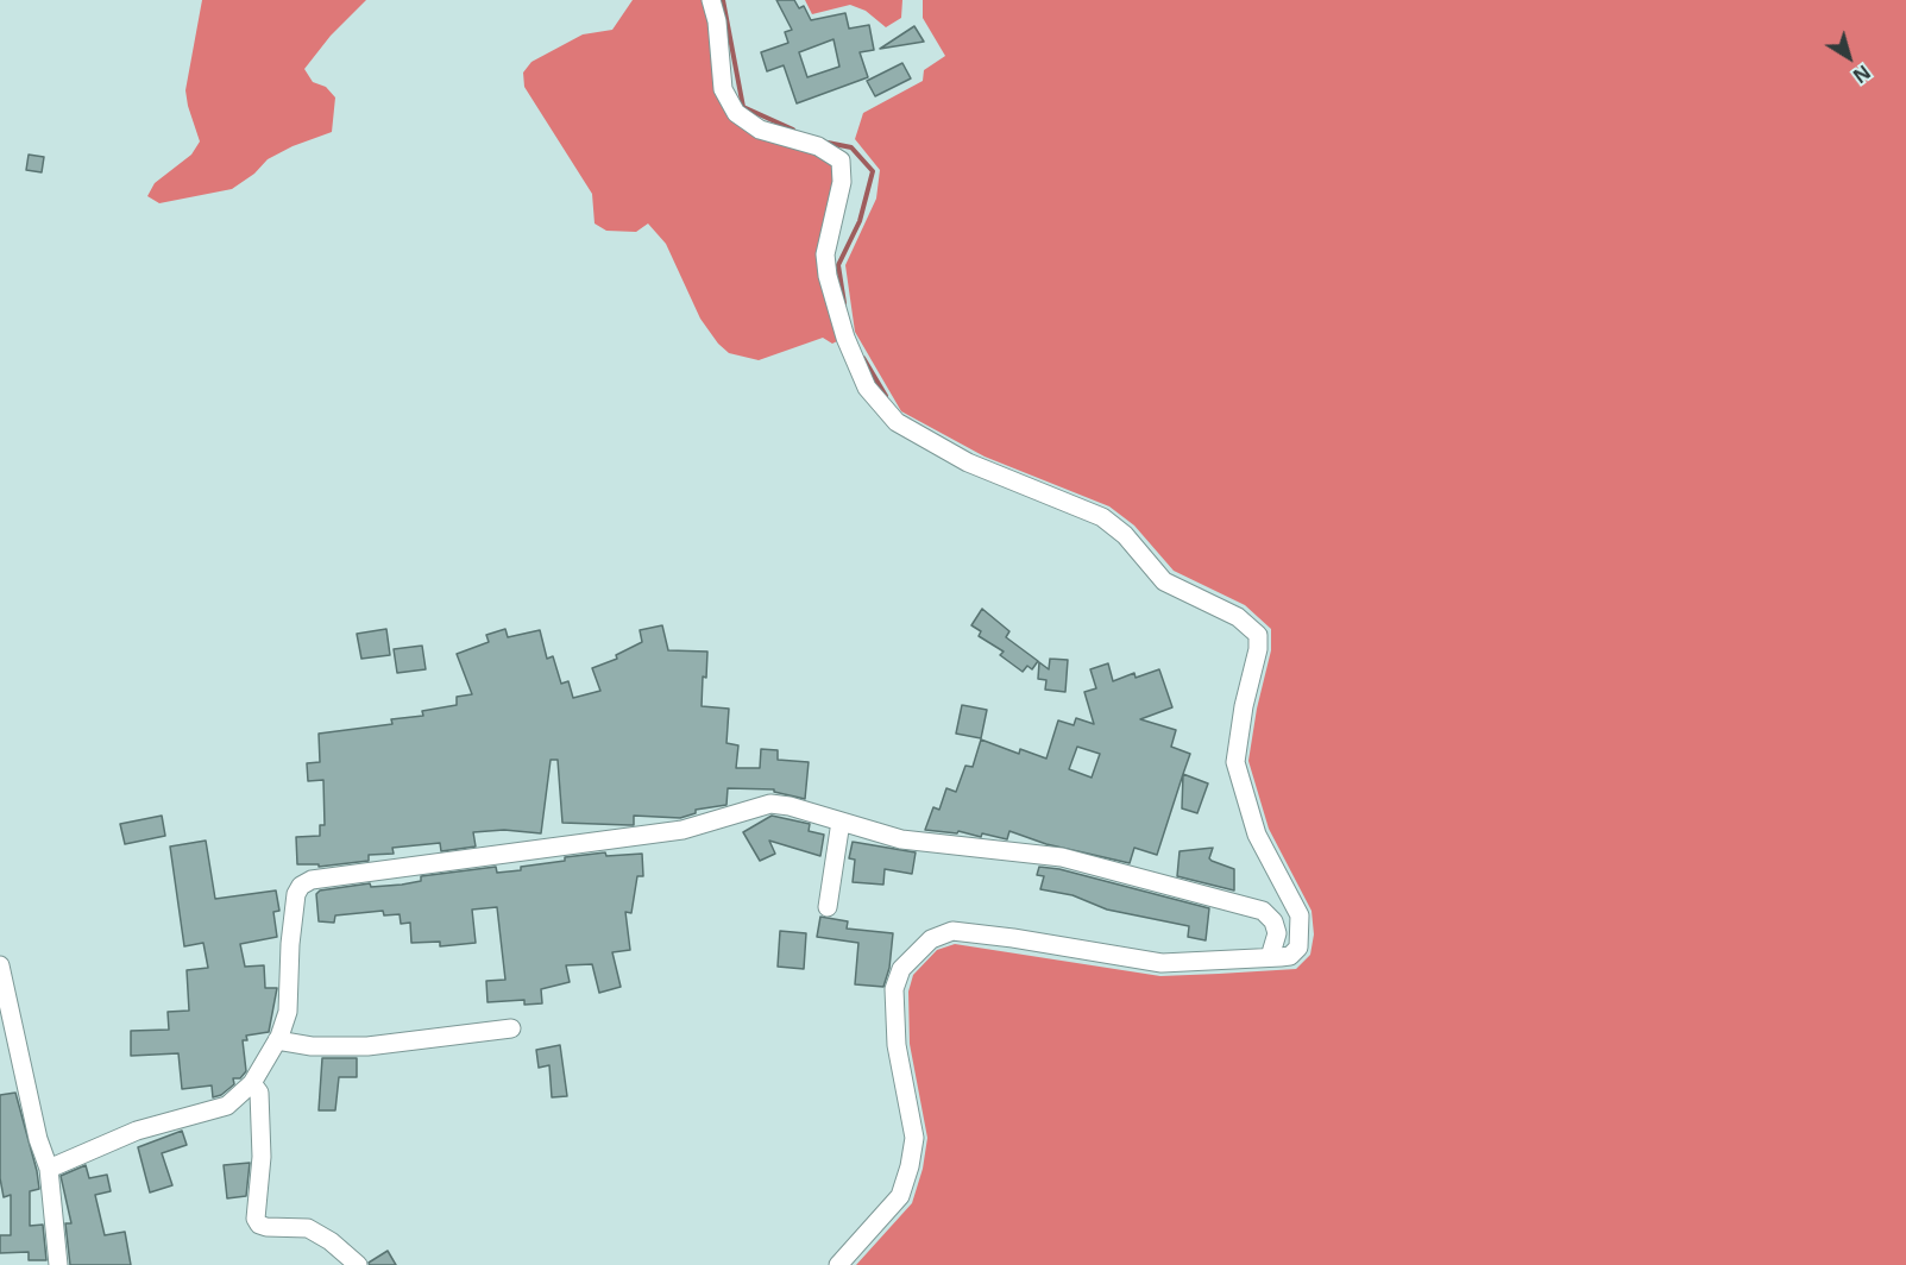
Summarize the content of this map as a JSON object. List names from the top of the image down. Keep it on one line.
{"north":"bottom right"}
